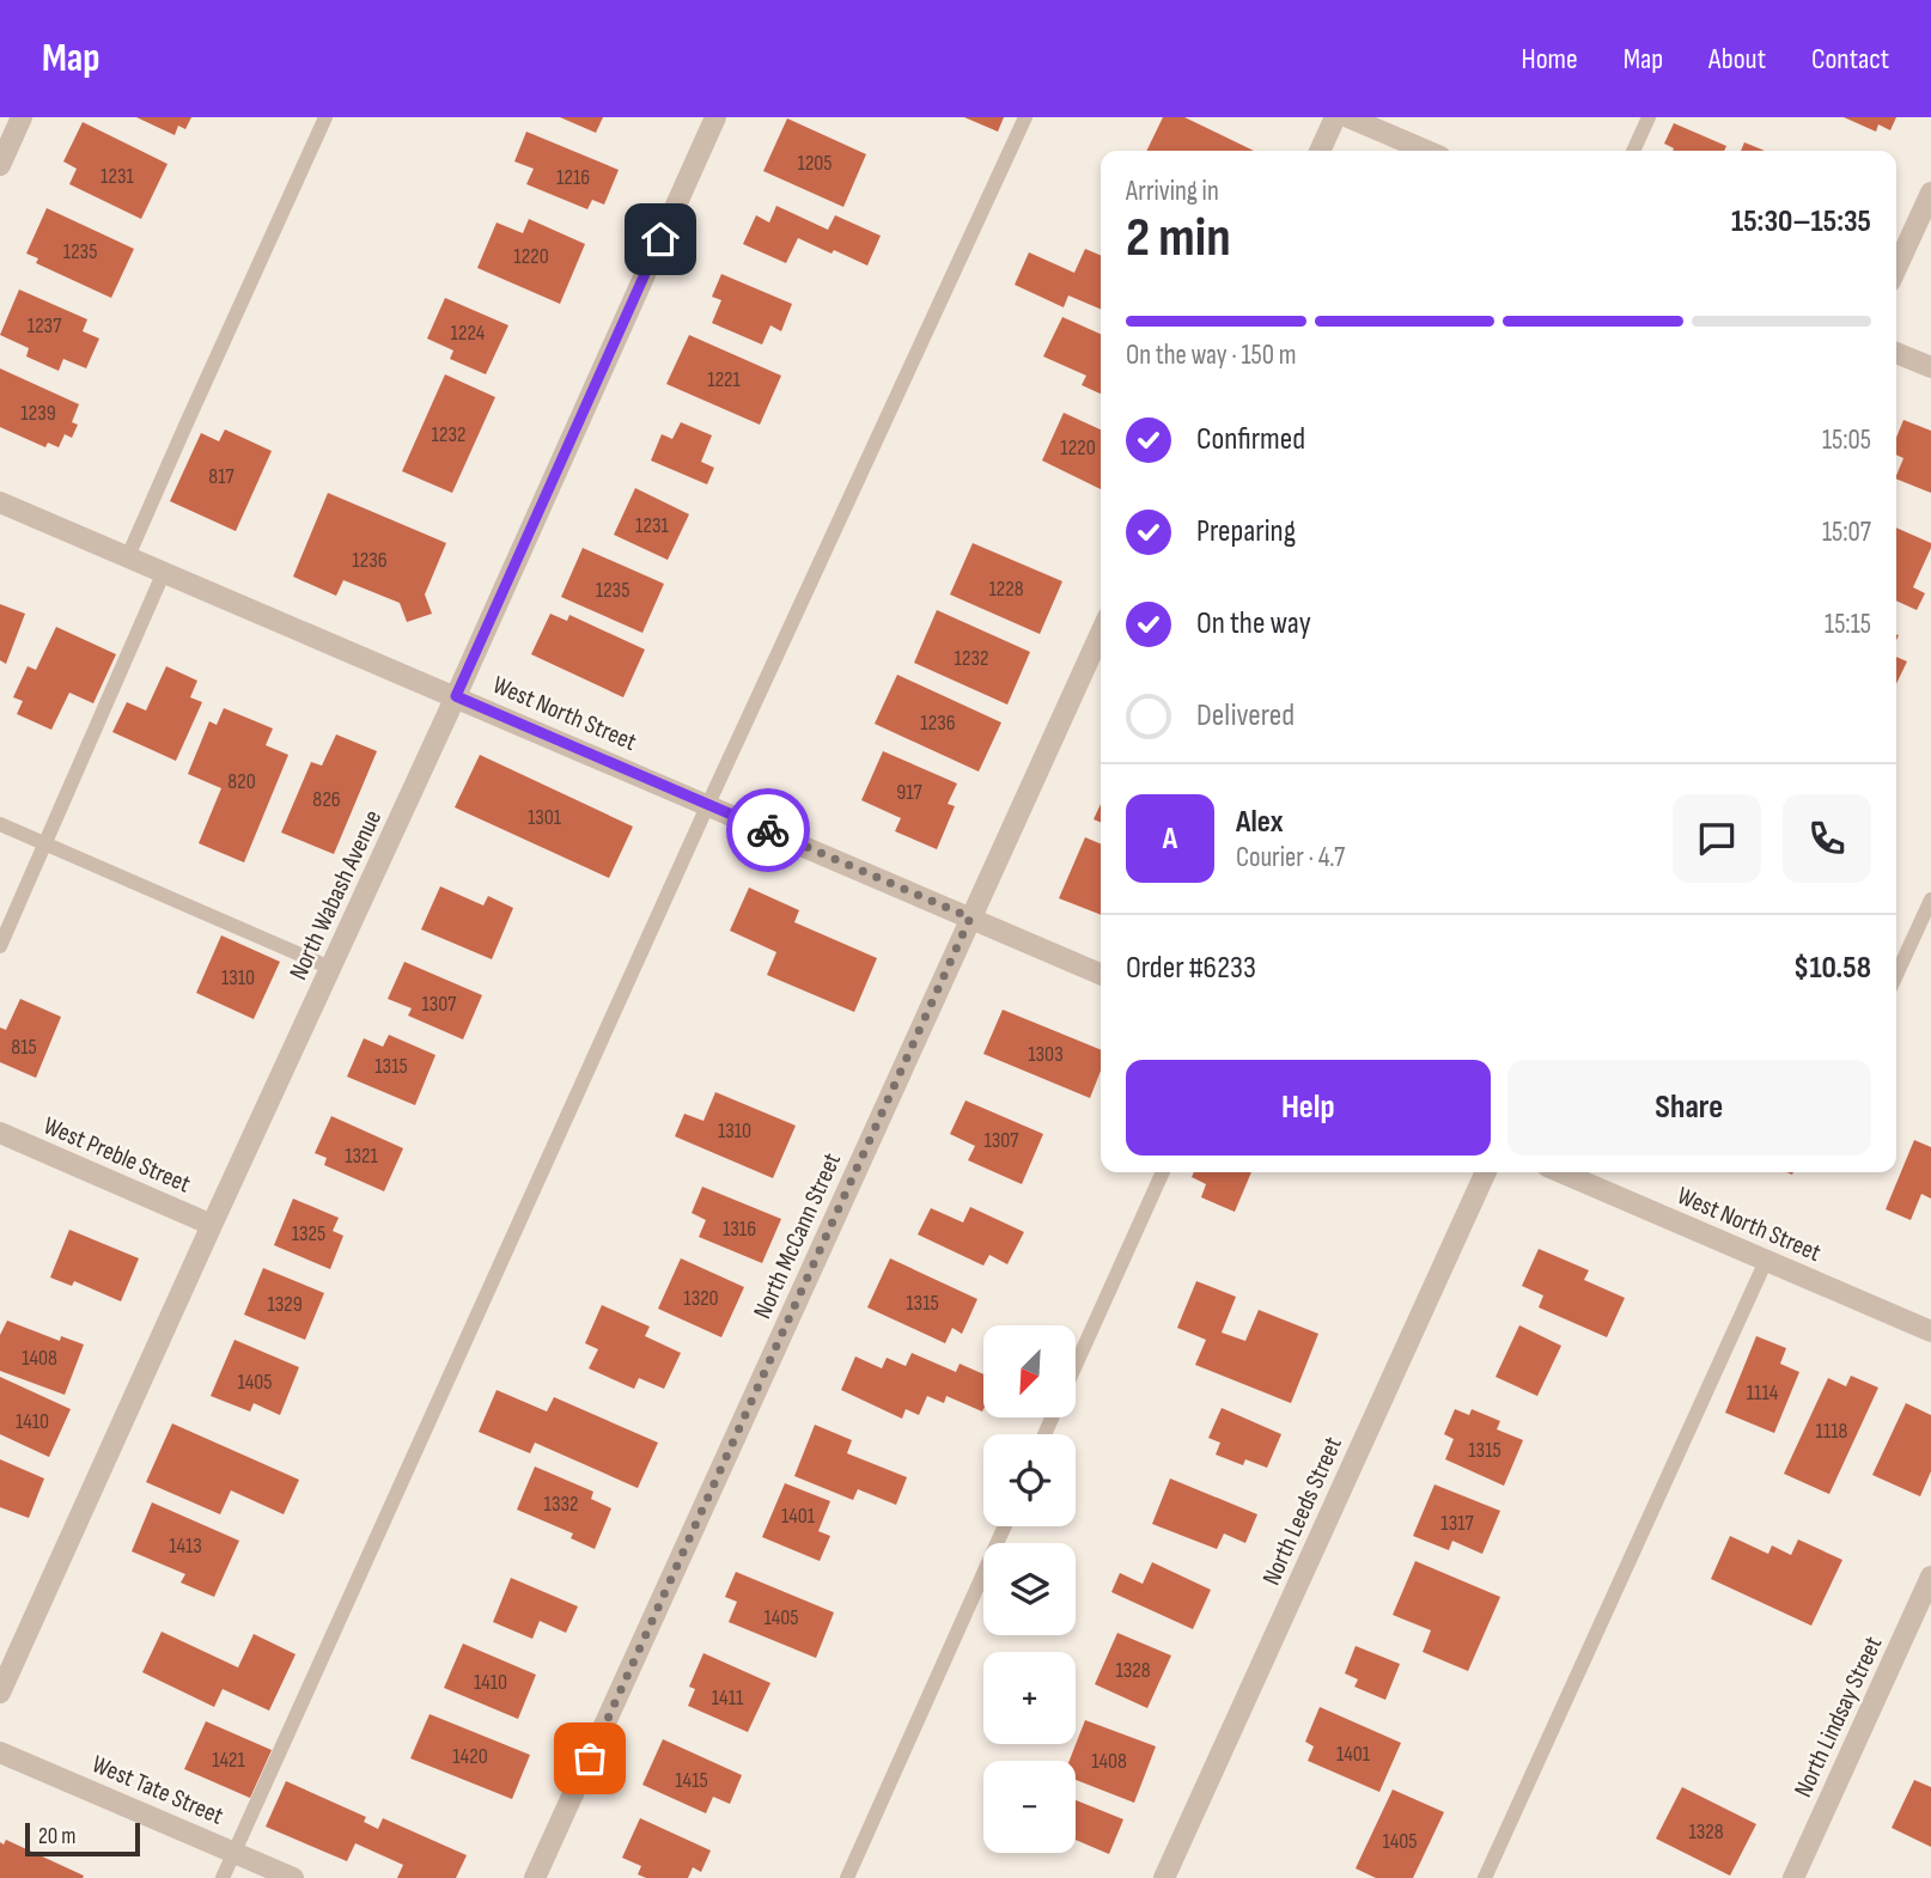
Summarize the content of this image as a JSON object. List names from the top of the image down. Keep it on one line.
{"streets":{"street":["West North Street","North Wabash Avenue","West Preble Street","North McCann Street","North Leeds Street","North Lindsay Street","West Tate Street"]},"crossings":[["West North Street","North Wabash Avenue"],["West North Street","North McCann Street"],["North Wabash Avenue","West Preble Street"]],"house_numbers":["1205","1231","1216","1235","1220","1237","1224","1221","1239","1232","1220","817","1231","1236","1228","1235","1232","1236","820","917","826","1301","1310","1307","815","1303","1315","1310","1307","1321","1316","1325","1320","1315","1329","1408","1405","1114","1410","1118","1315","1332","1401","1317","1413","1405","1328","1410","1411","1401","1420","1421","1408","1415","1328","1405"],"scale_bar":"20 m","north":"bottom left","page":{"header":"Map","nav":["Home","Map","About","Contact"],"heading":["2 min","Arriving in","15:30–15:35"],"panel":["Alex","Courier · 4.7","Order #6233","$10.58"],"bar":"On the way · 150 m","list":[["Confirmed","15:05"],["Preparing","15:07"],["On the way","15:15"],"Delivered"],"round":"A","buttons":["Help","Share"],"map_buttons":["+","−"],"scale":"20 m"}}
